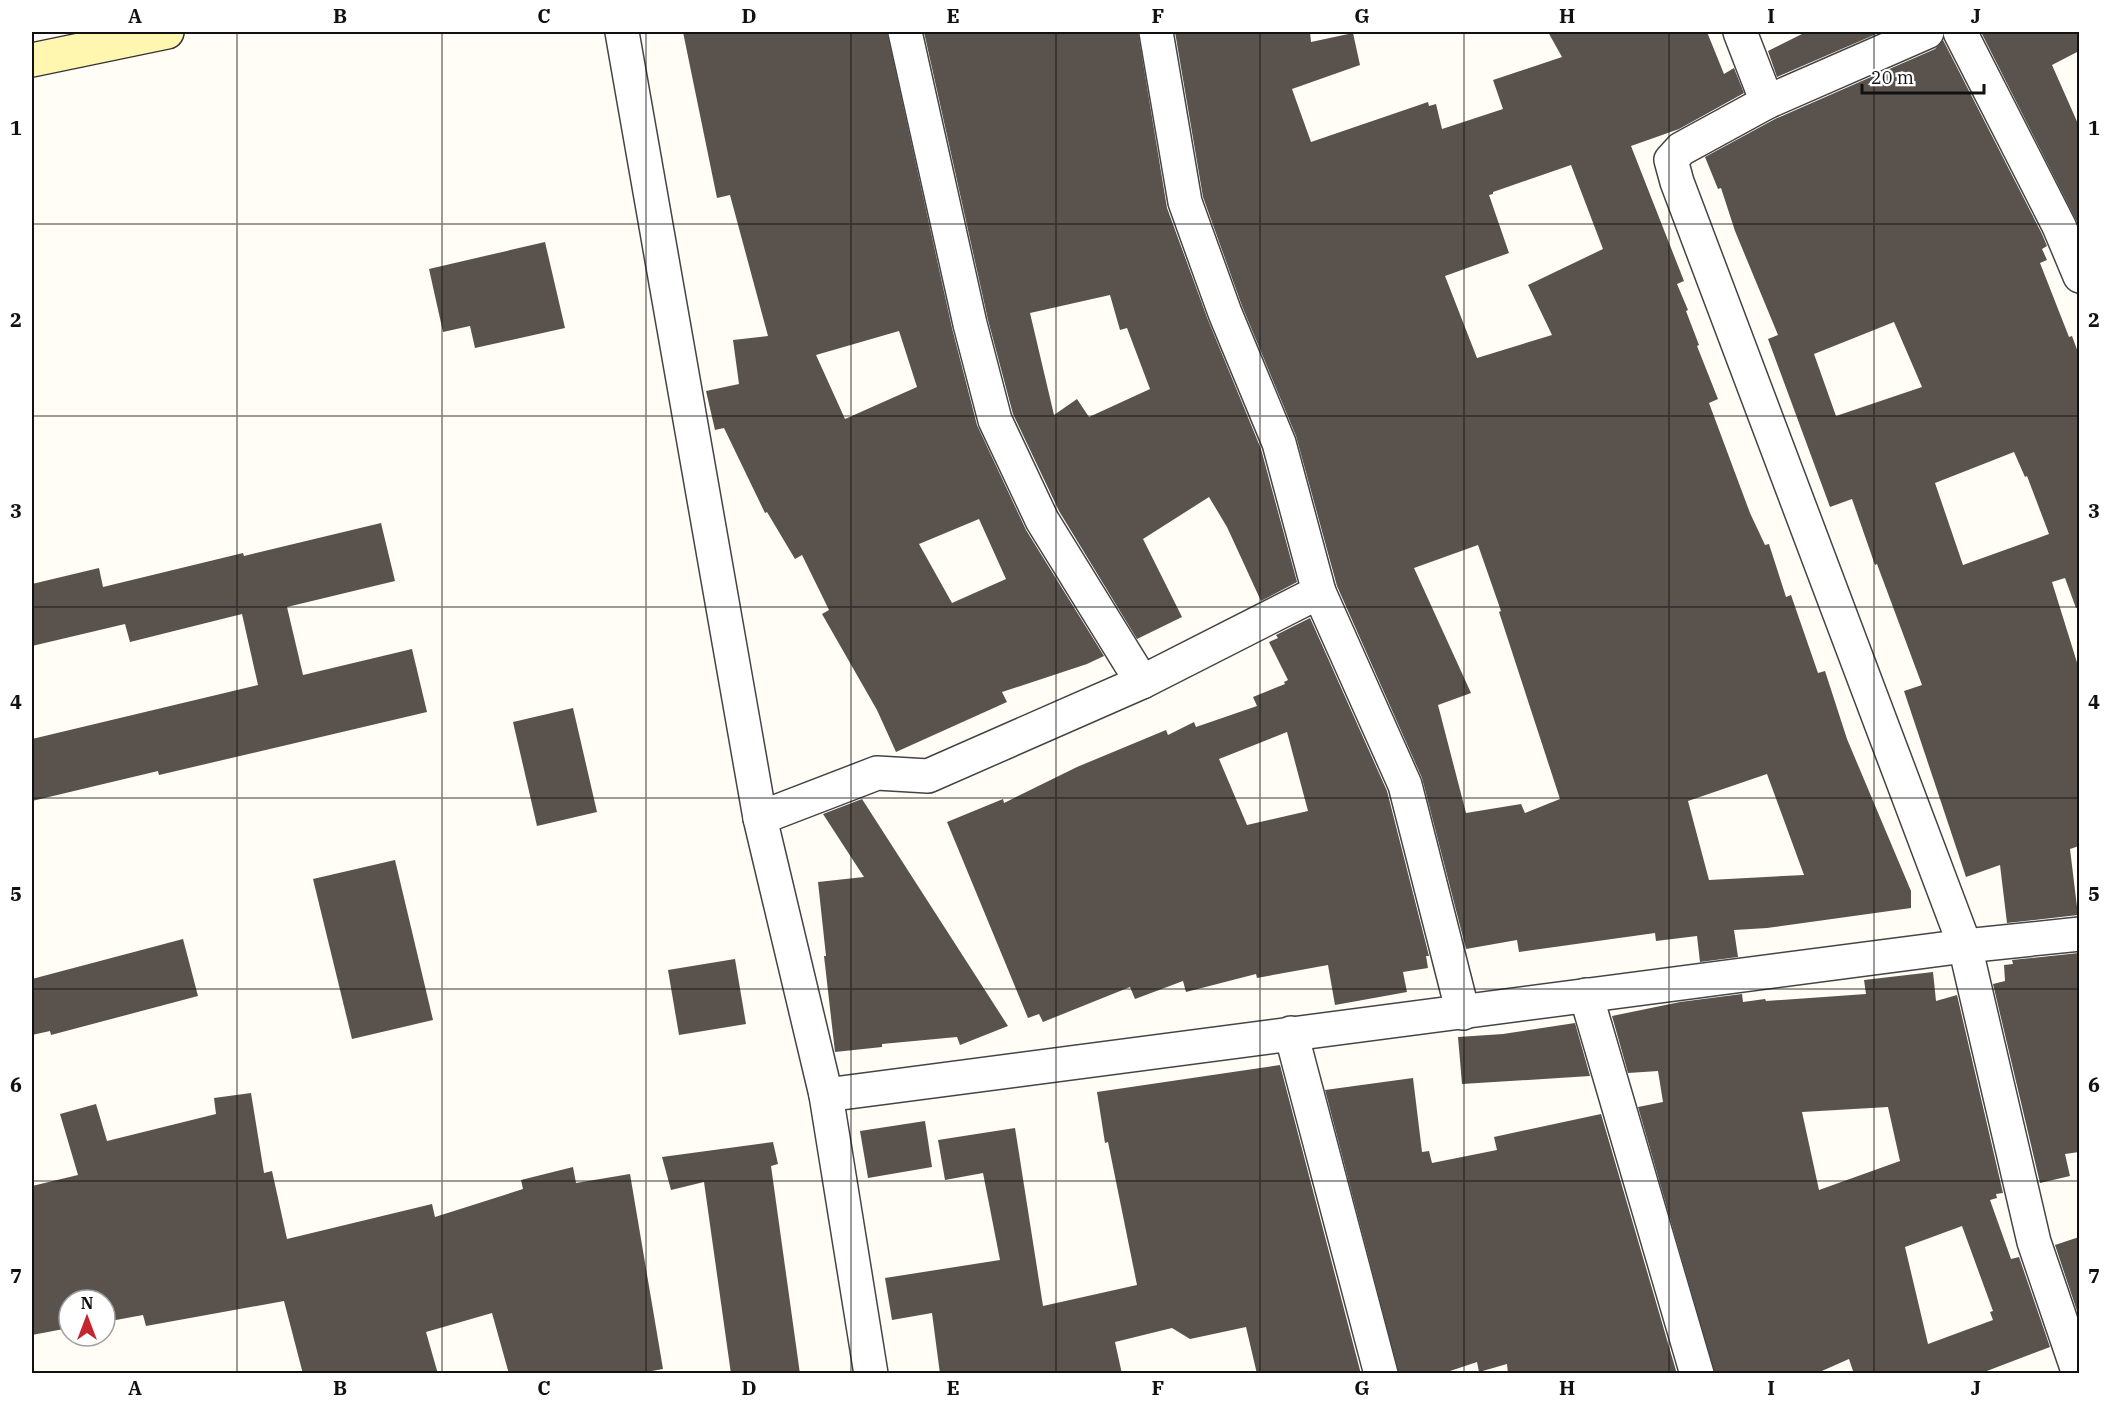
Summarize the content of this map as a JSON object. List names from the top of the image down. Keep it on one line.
{"scale_bar":"20 m","north":"top","grid":{"columns":["A","B","C","D","E","F","G","H","I","J"],"rows":["1","2","3","4","5","6","7"]}}
